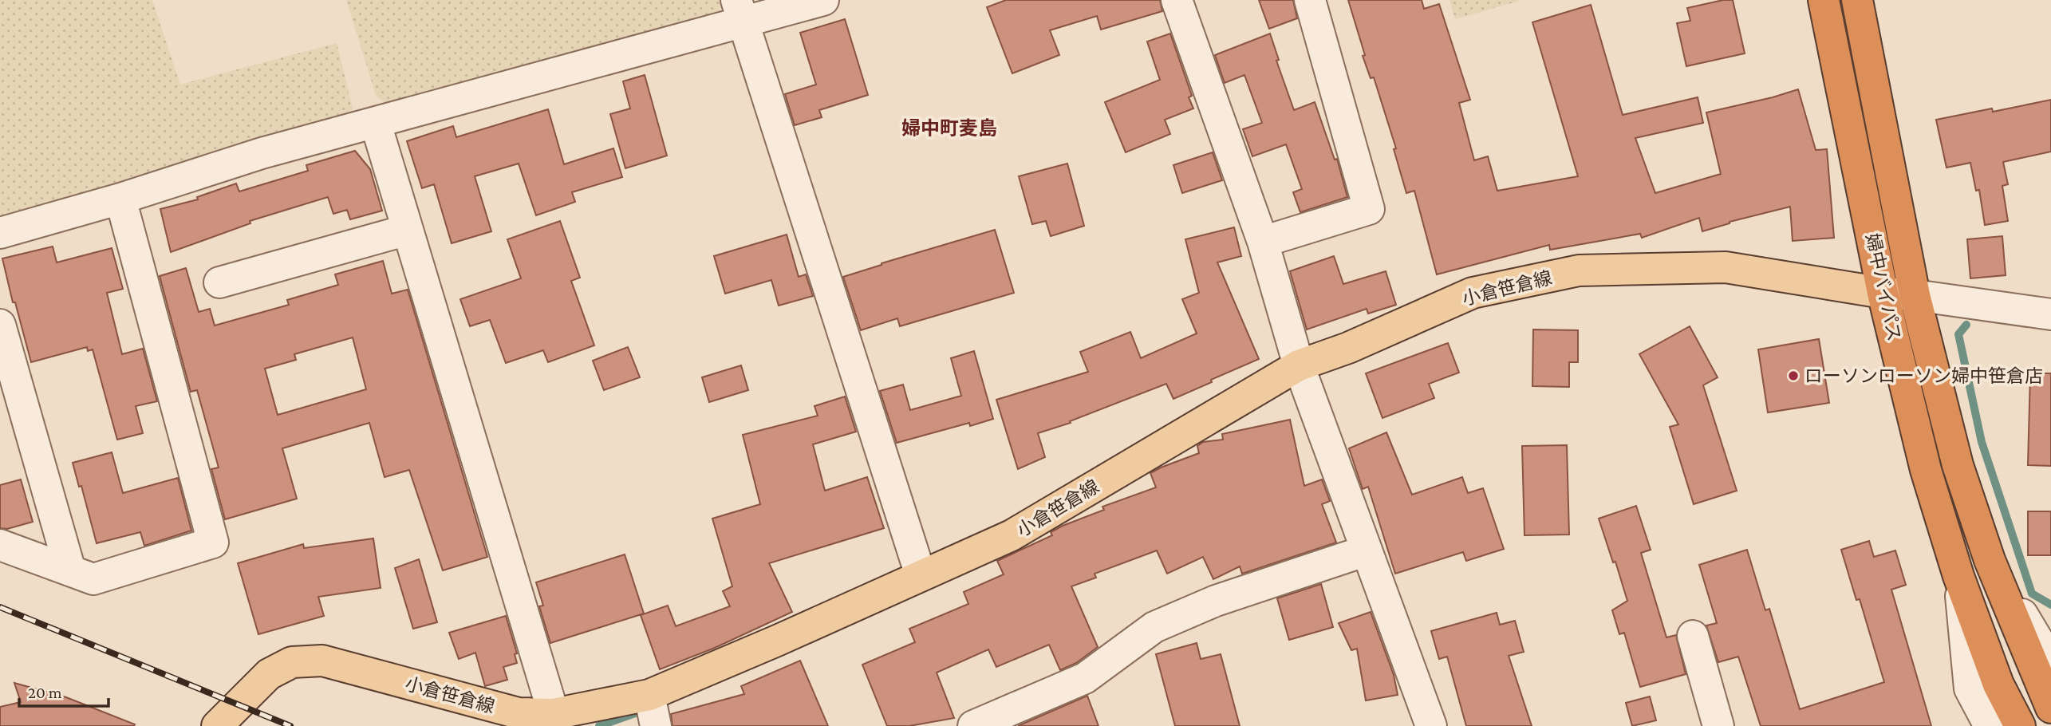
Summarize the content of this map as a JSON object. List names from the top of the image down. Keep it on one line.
{"streets":{"highway":["婦中バイパス"],"main road":["小倉笹倉線"]},"crossings":[["婦中バイパス","小倉笹倉線"]],"districts":["婦中町麦島"],"places":["ローソンローソン婦中笹倉店"],"scale_bar":"20 m"}
